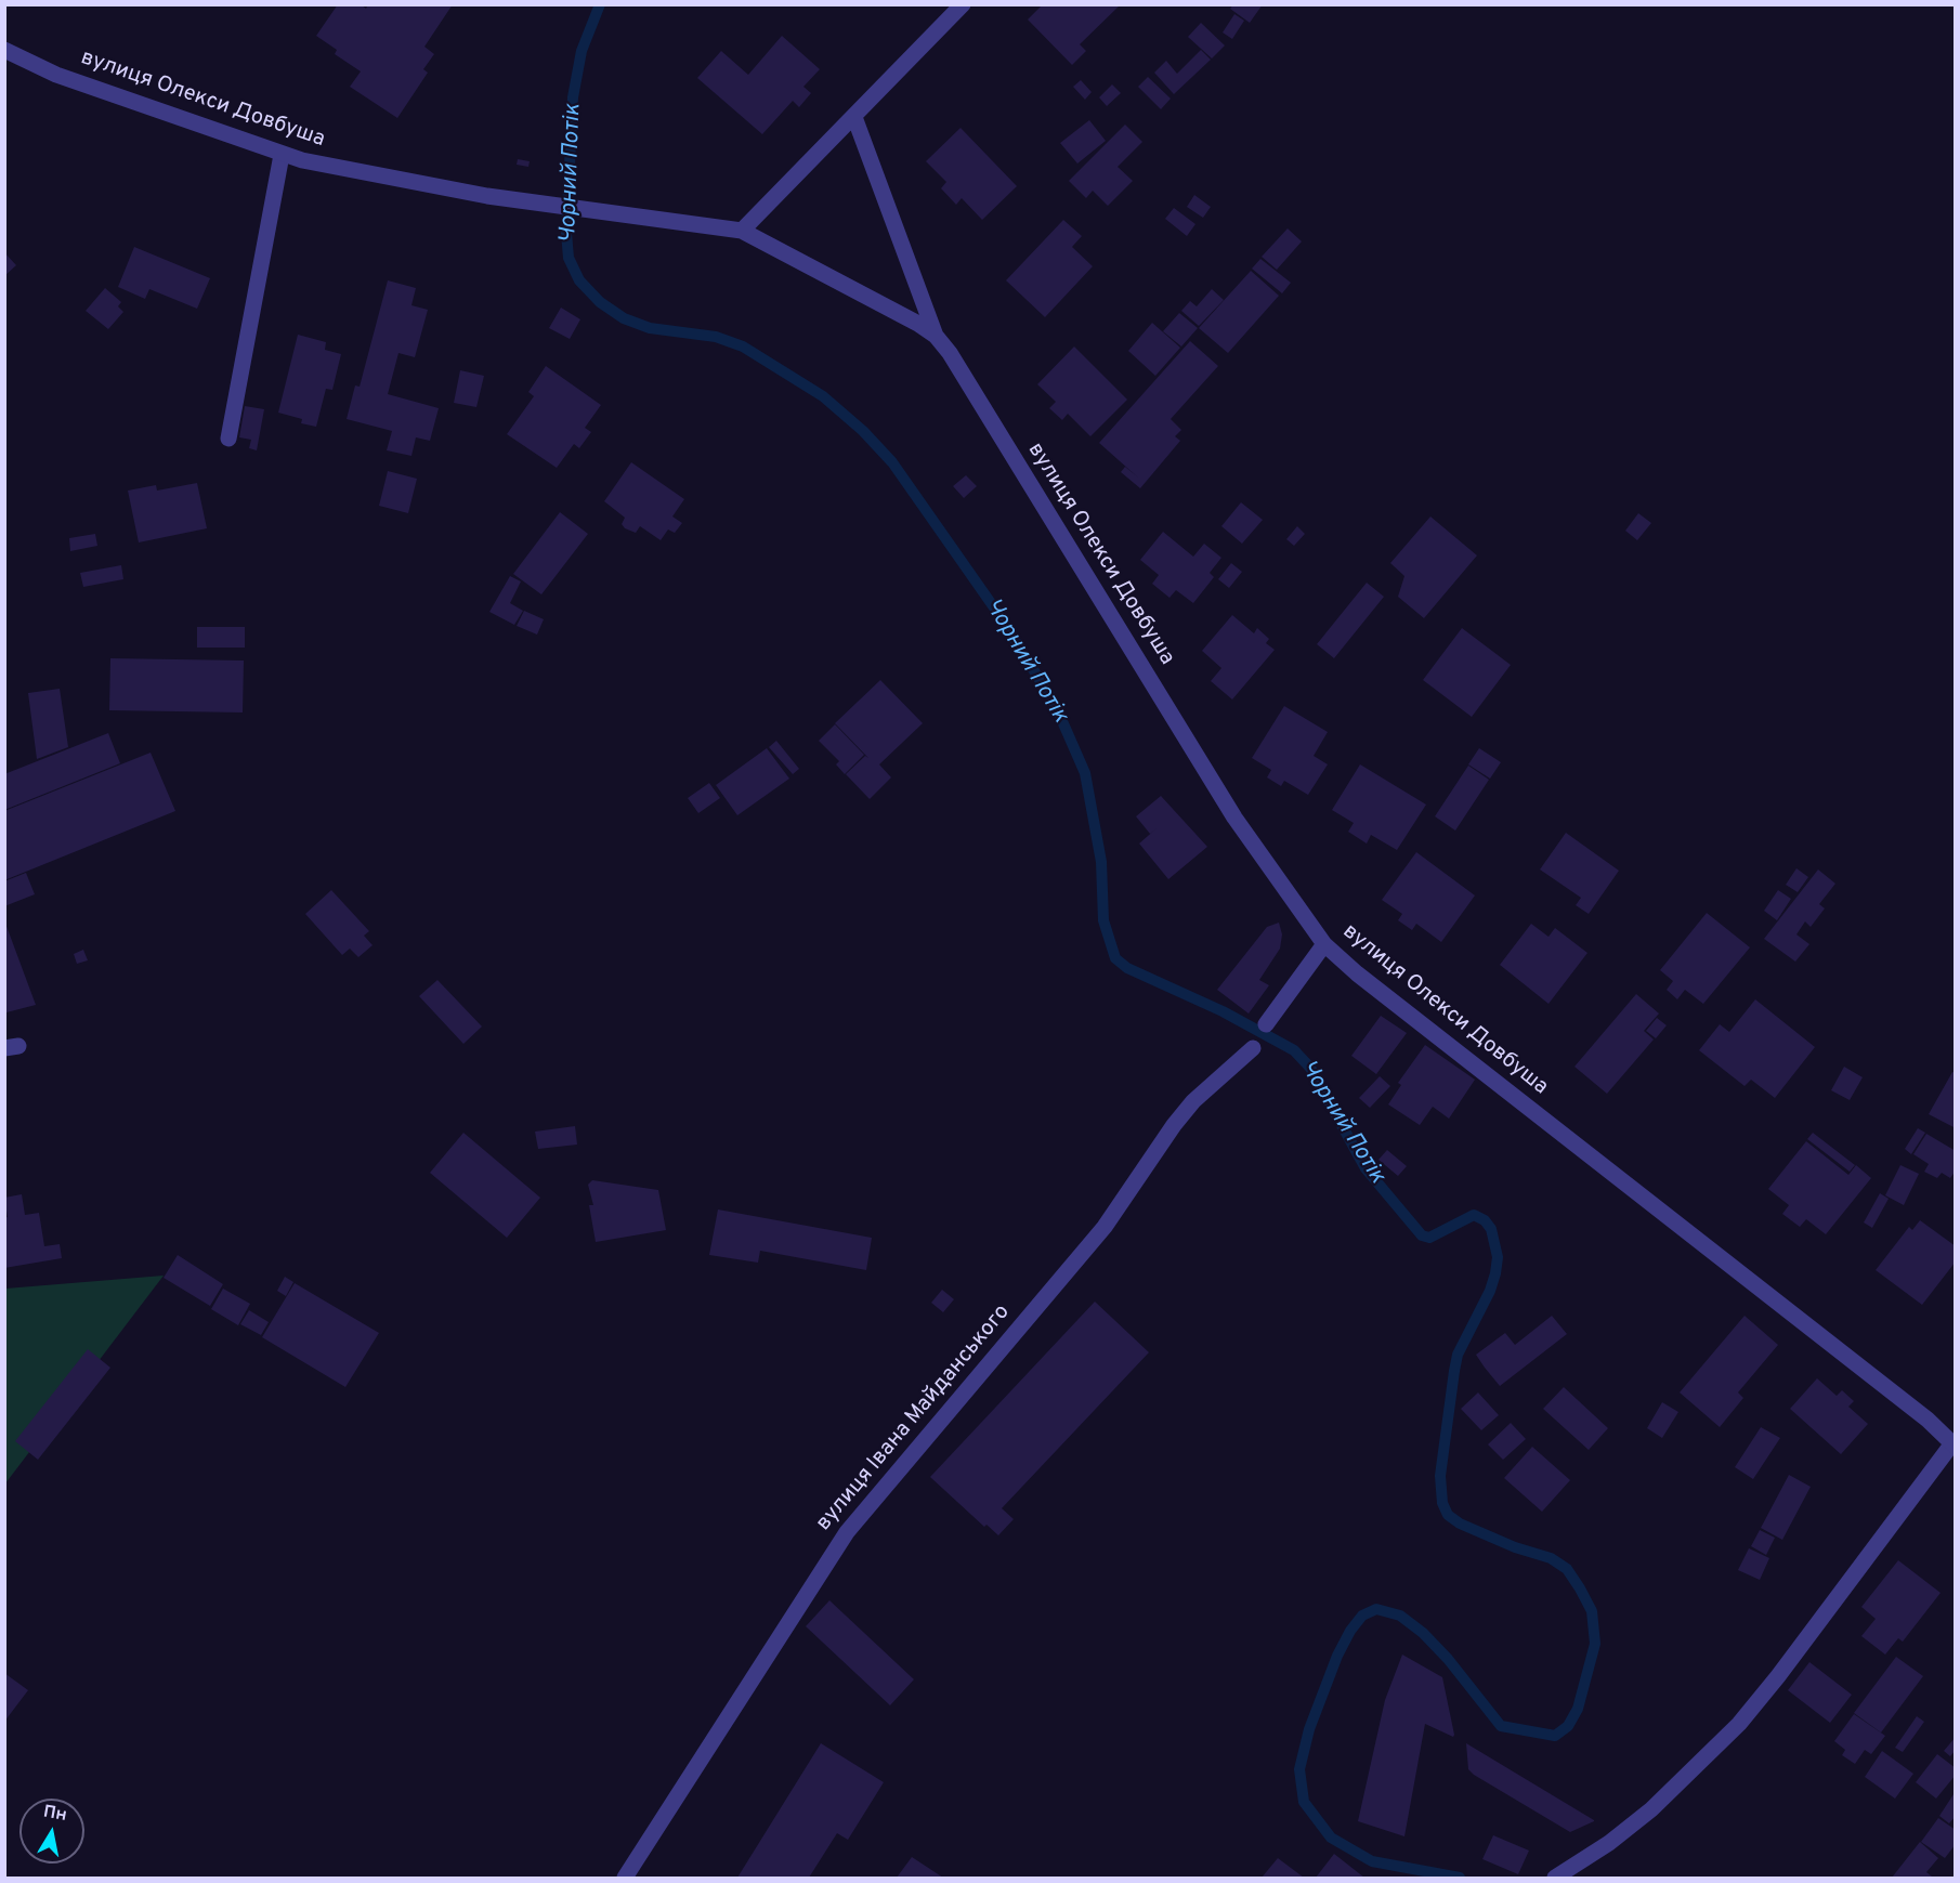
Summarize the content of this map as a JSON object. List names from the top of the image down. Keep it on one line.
{"streets":{"street":["вулиця Олекси Довбуша","вулиця Івана Майданського"]},"water":["Чорний Потік"],"north":"top"}
